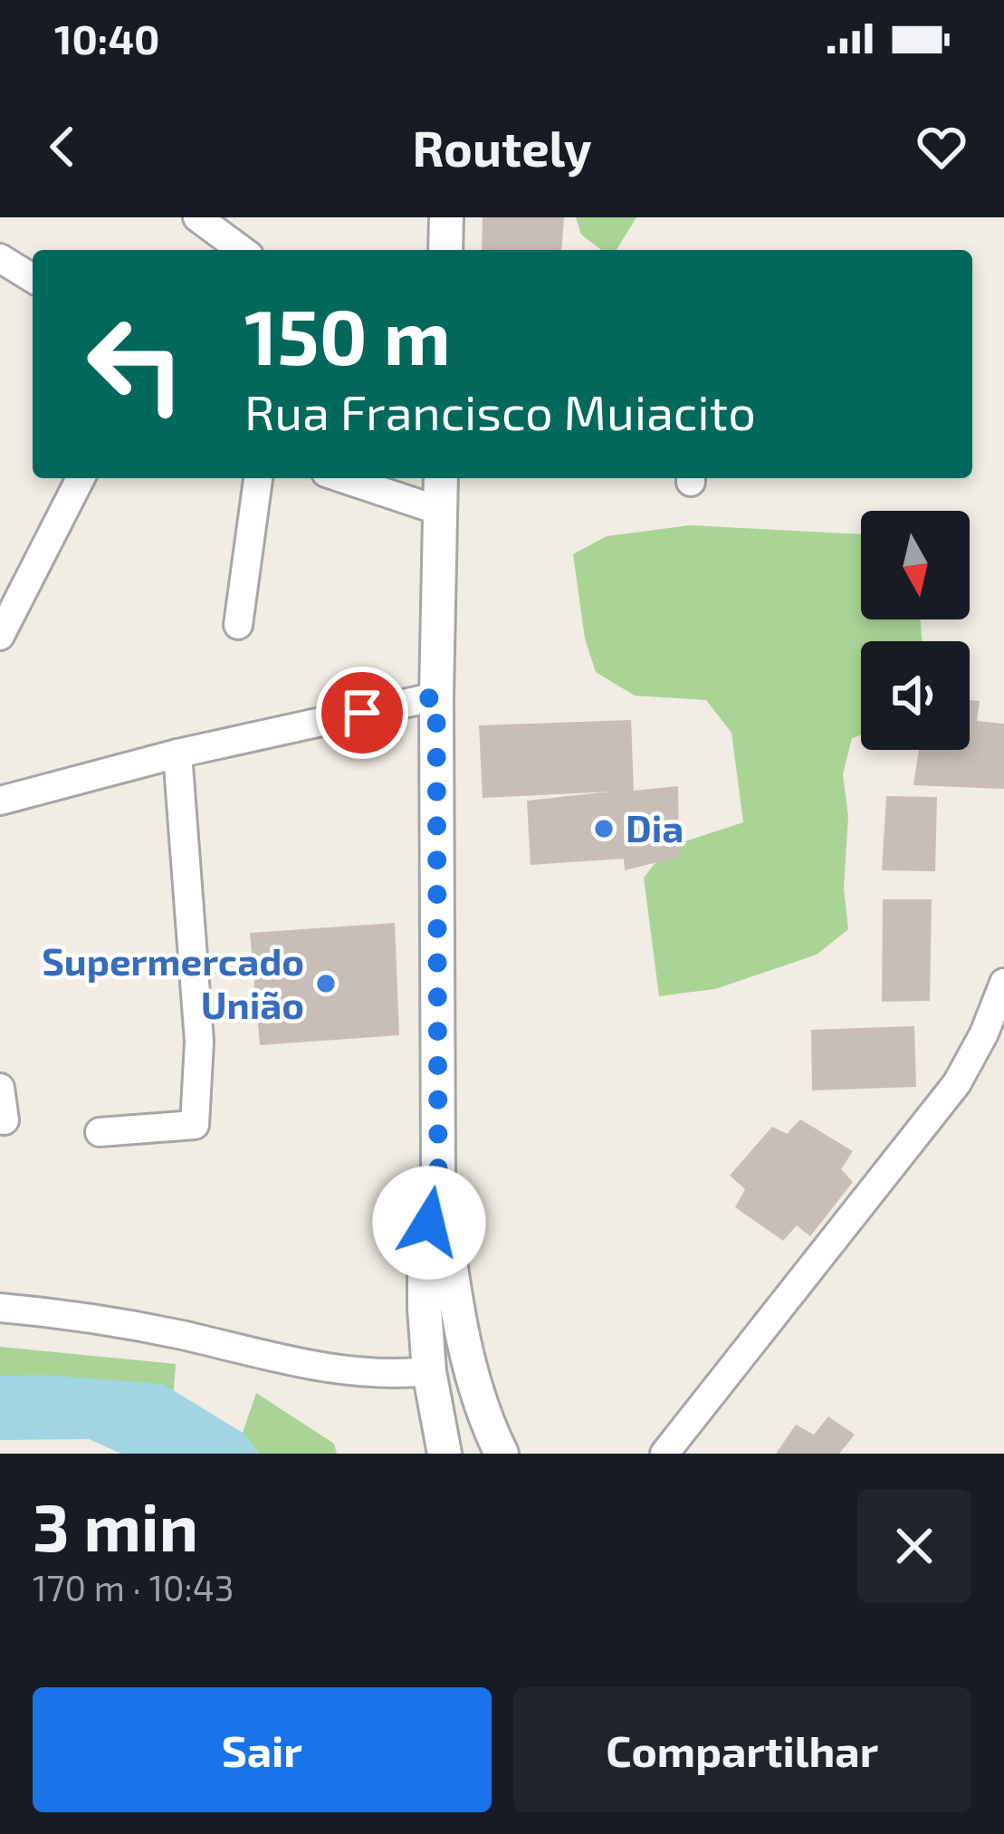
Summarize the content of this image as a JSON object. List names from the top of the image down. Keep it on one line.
{"places":["Dia","Supermercado União"],"north":"bottom","page":{"status":"10:40","header":"Routely","turn":["150 m","Rua Francisco Muiacito"],"heading":["3 min","170 m · 10:43"],"buttons":["Sair","Compartilhar"]}}
